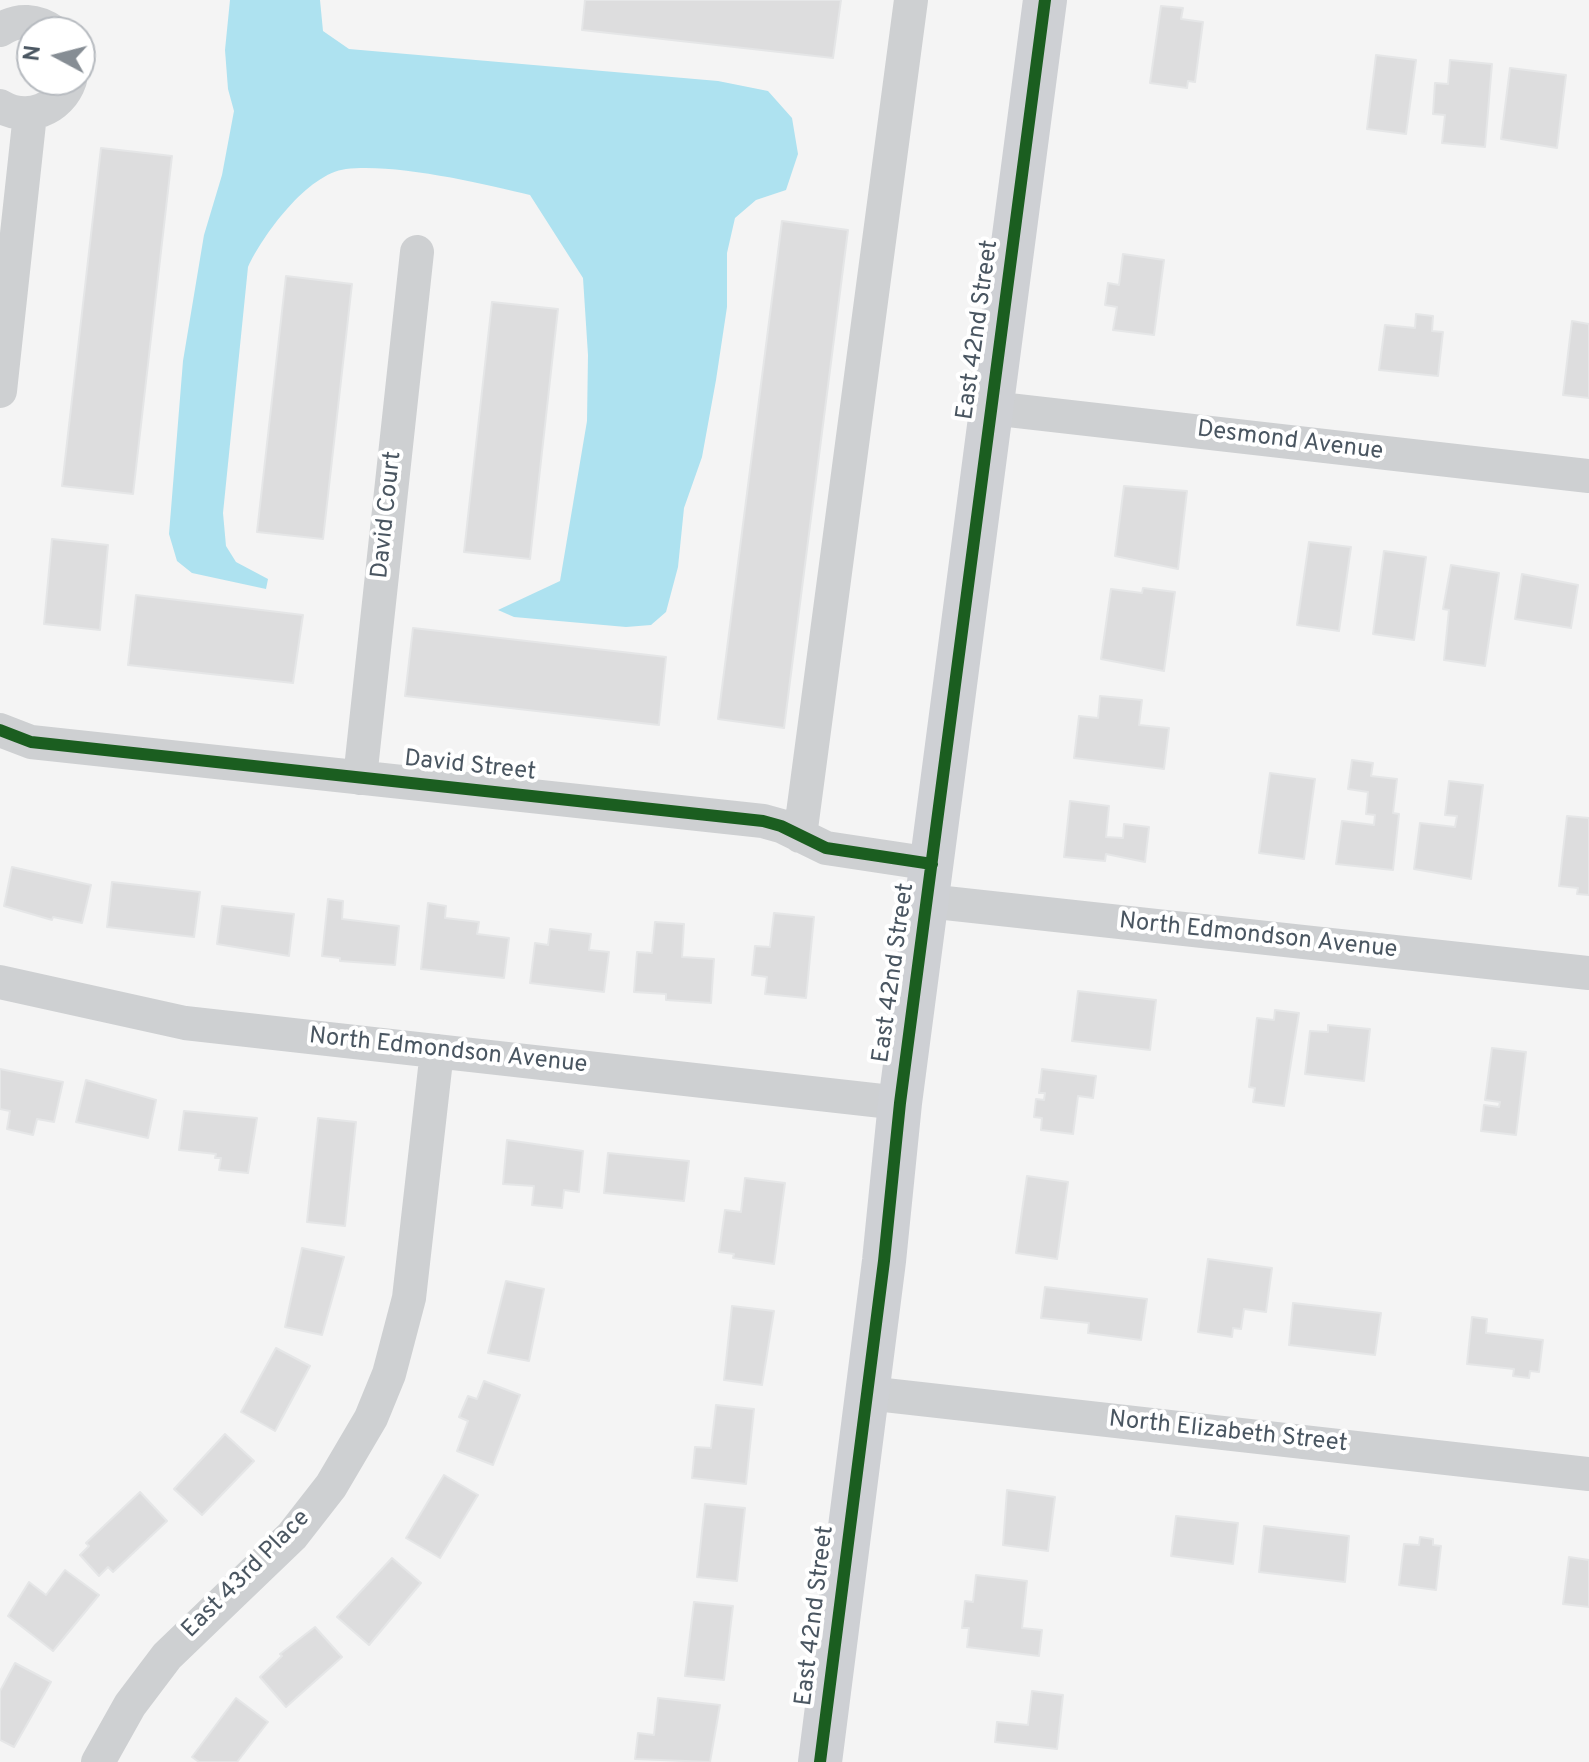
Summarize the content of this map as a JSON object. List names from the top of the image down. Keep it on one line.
{"streets":{"street":["East 42nd Street","Desmond Avenue","David Court","David Street","North Edmondson Avenue","North Elizabeth Street","East 43rd Place"]},"crossings":[["East 42nd Street","Desmond Avenue"],["East 42nd Street","David Street"],["East 42nd Street","North Edmondson Avenue"],["East 42nd Street","North Elizabeth Street"],["David Court","David Street"],["David Street","North Edmondson Avenue"],["North Edmondson Avenue","East 43rd Place"]],"north":"left"}
